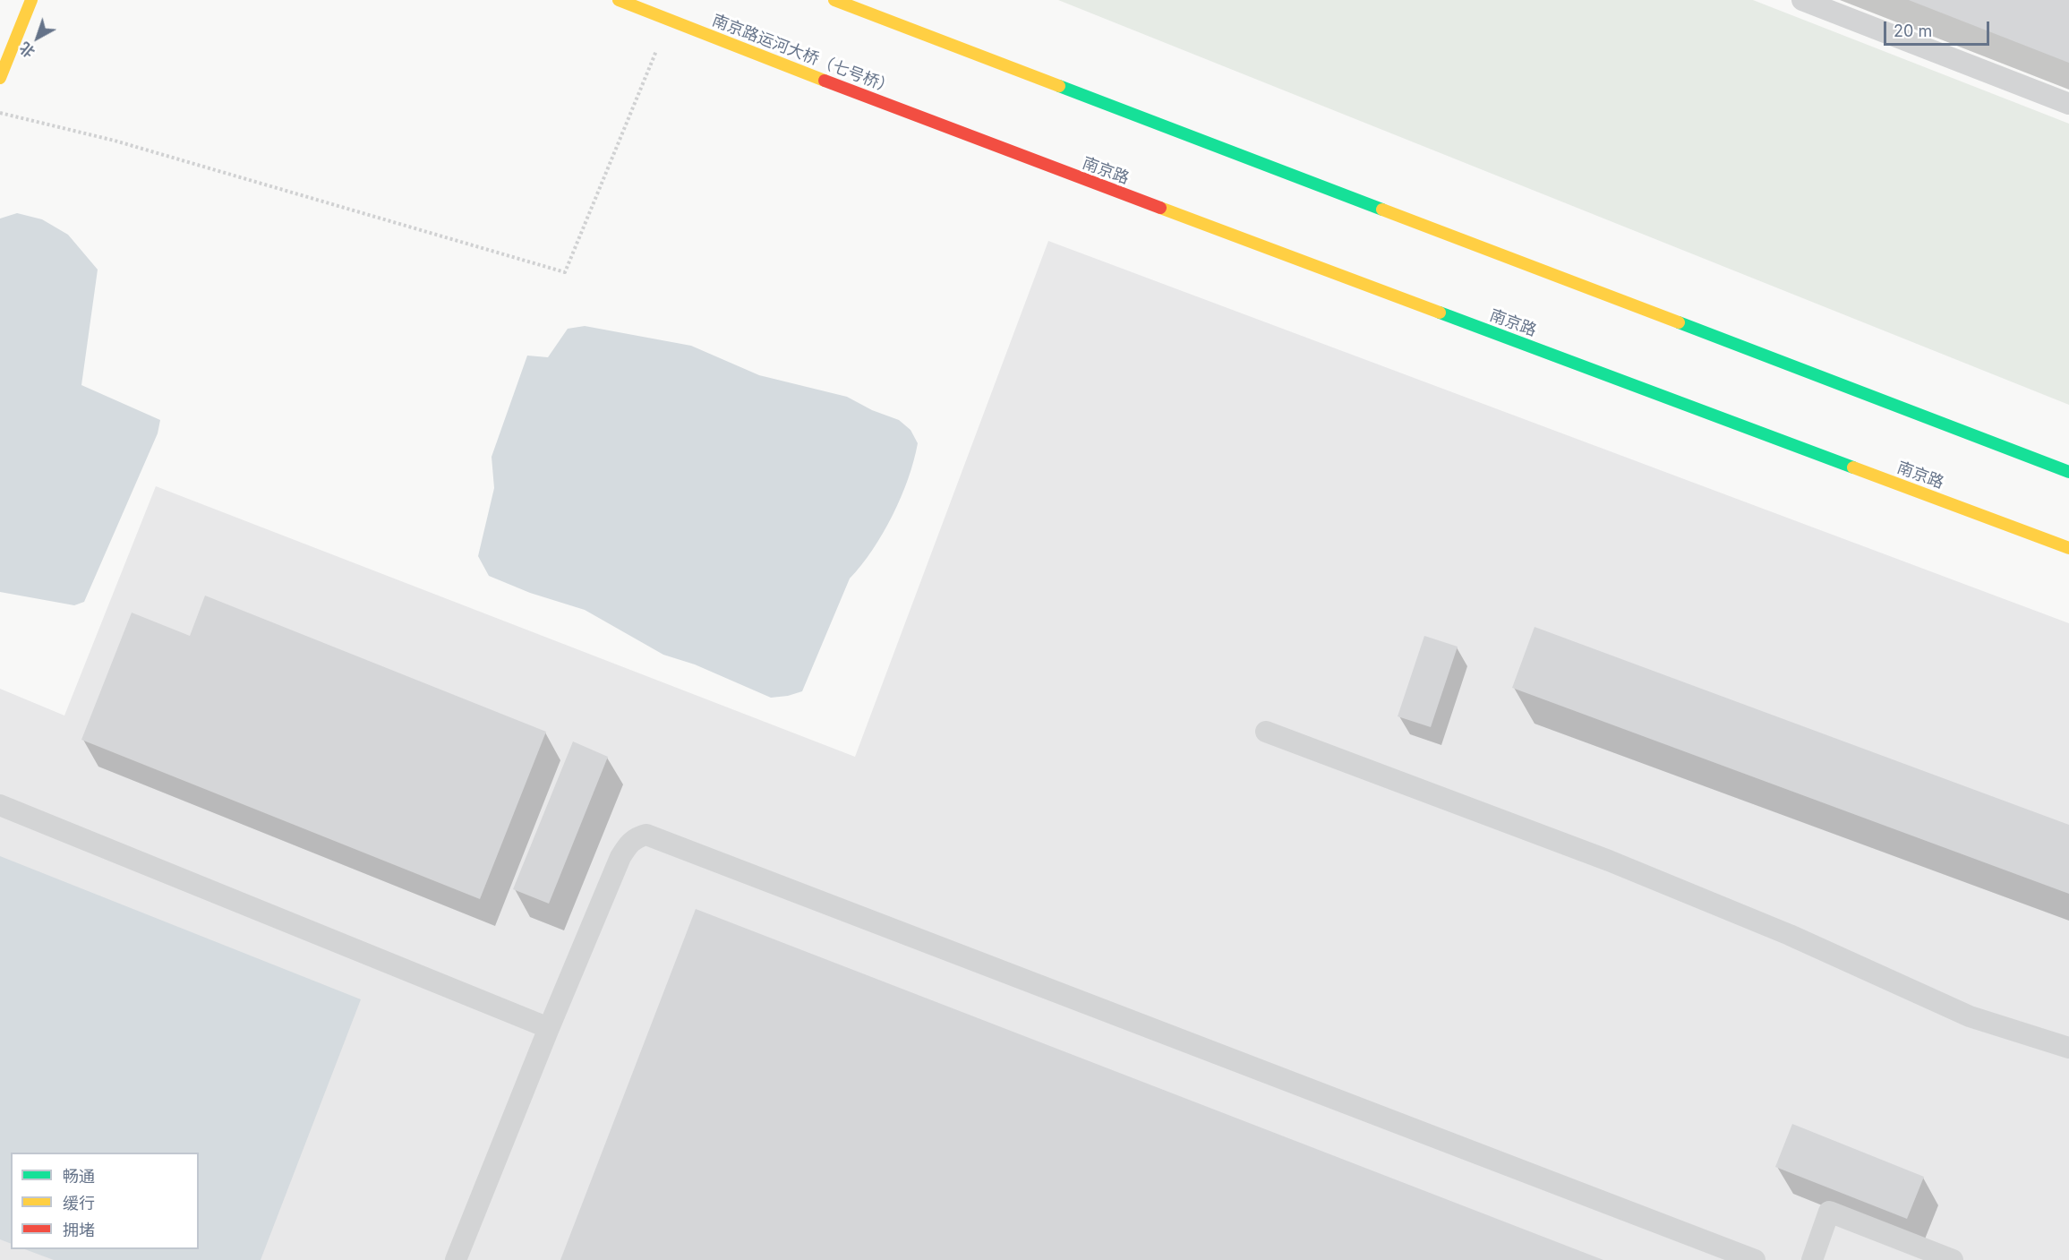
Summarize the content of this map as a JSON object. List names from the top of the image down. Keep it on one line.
{"streets":{"main road":["南京路运河大桥（七号桥）","南京路"]},"crossings":[["南京路运河大桥（七号桥）","南京路"]],"legend":["畅通","缓行","拥堵"],"scale_bar":"20 m","north":"bottom left"}
